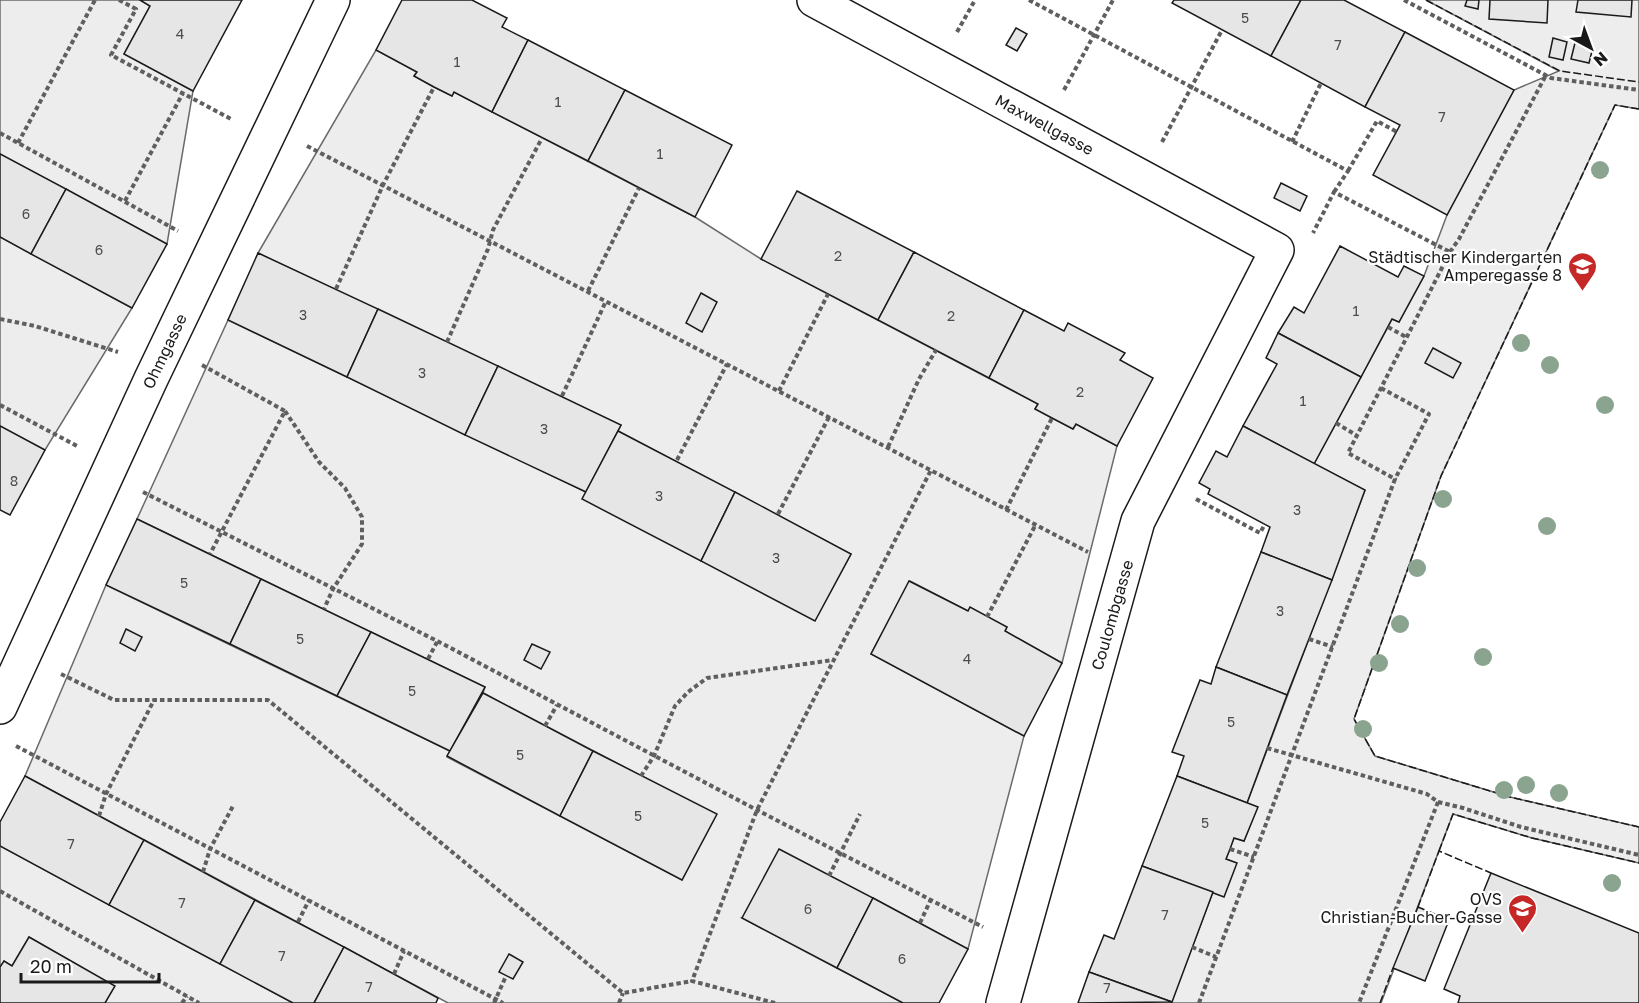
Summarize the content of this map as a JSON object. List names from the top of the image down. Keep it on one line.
{"streets":{"street":["Maxwellgasse","Ohmgasse","Coulombgasse"]},"crossings":[["Maxwellgasse","Coulombgasse"]],"places":{"school or university":["Städtischer Kindergarten Amperegasse 8","OVS Christian-Bucher-Gasse"]},"house_numbers":["5","4","7","1","1","7","1","6","6","2","1","3","2","3","2","1","3","8","3","3","3","5","3","5","4","5","5","5","5","5","7","7","6","7","7","6","7","7"],"scale_bar":"20 m","north":"bottom right"}
